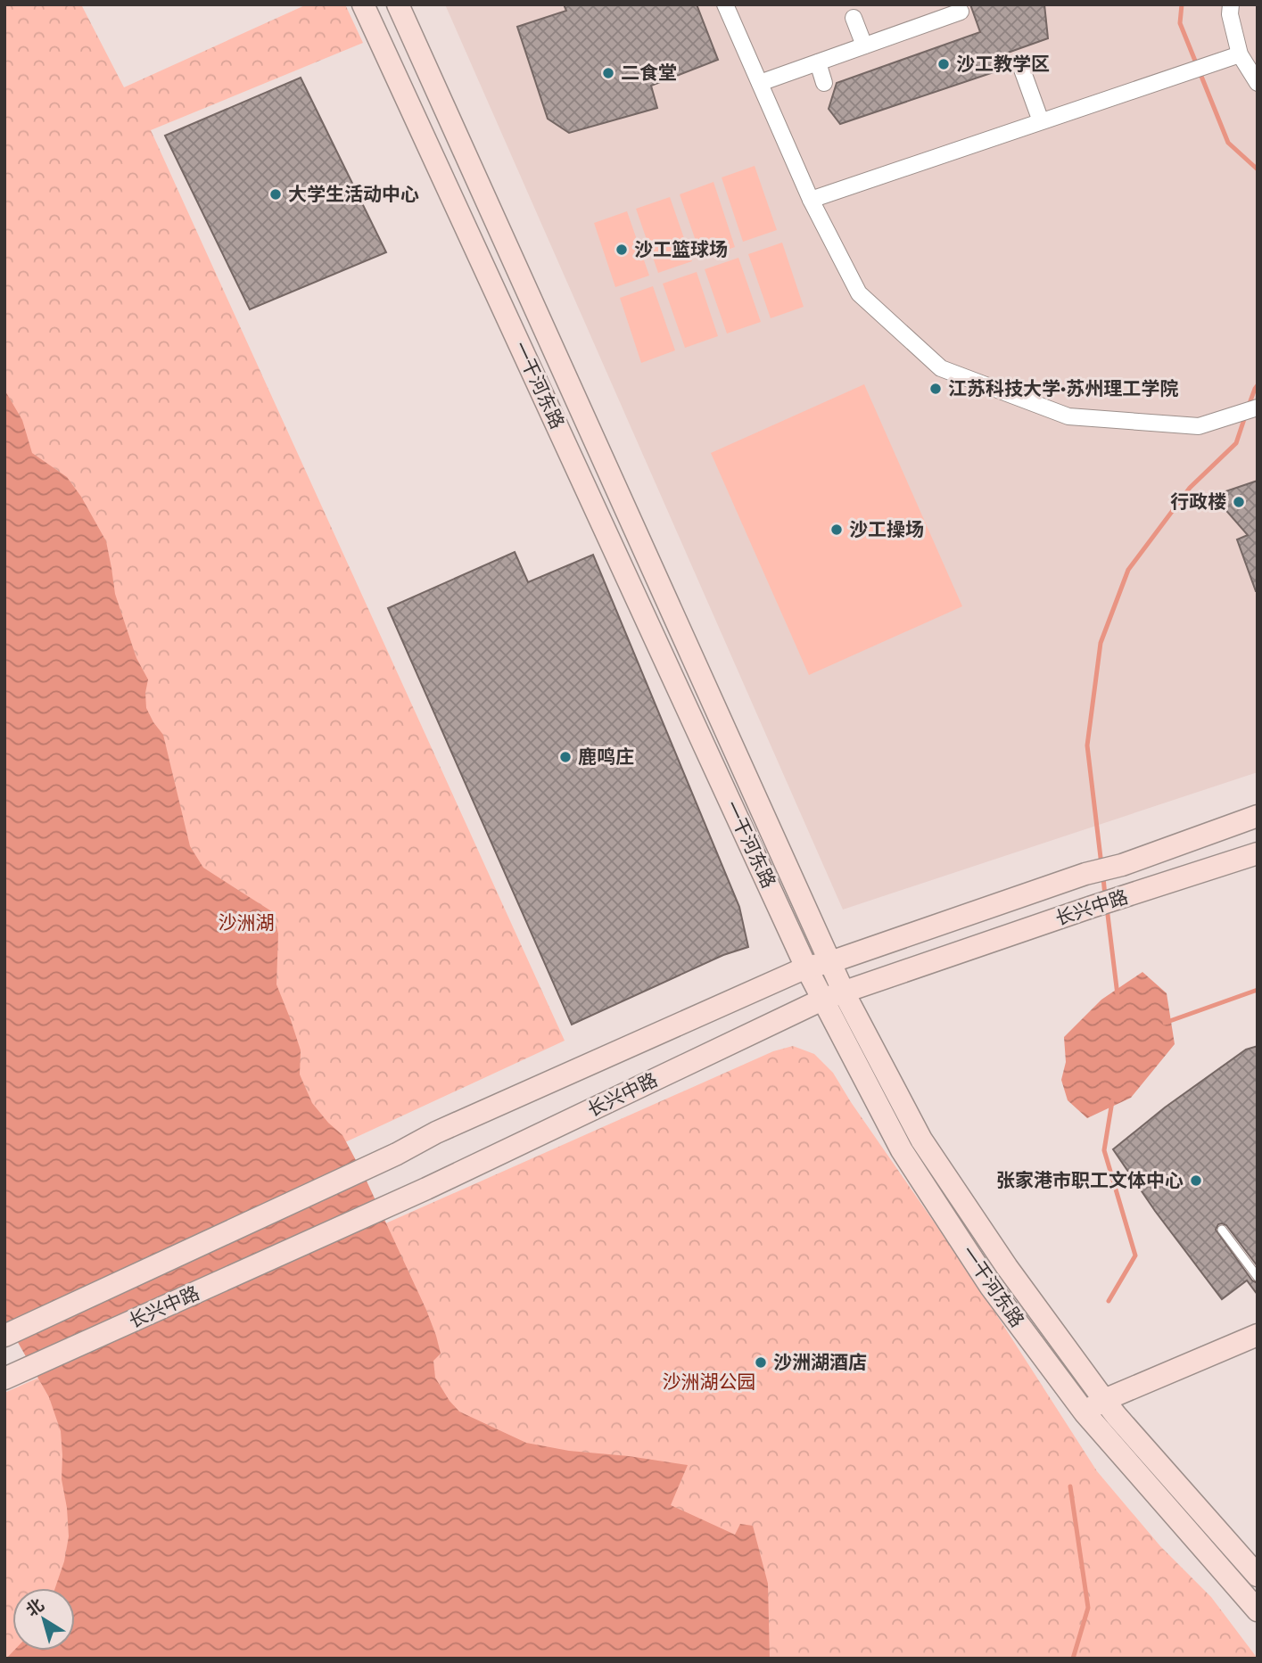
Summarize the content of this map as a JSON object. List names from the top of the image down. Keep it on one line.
{"streets":{"street":["一干河东路","长兴中路"]},"crossings":[["一干河东路","长兴中路"]],"parks":["沙洲湖","沙洲湖公园"],"places":["沙工教学区","二食堂","大学生活动中心","沙工篮球场","江苏科技大学•苏州理工学院","行政楼","沙工操场","鹿鸣庄","张家港市职工文体中心","沙洲湖酒店"],"north":"top left"}
